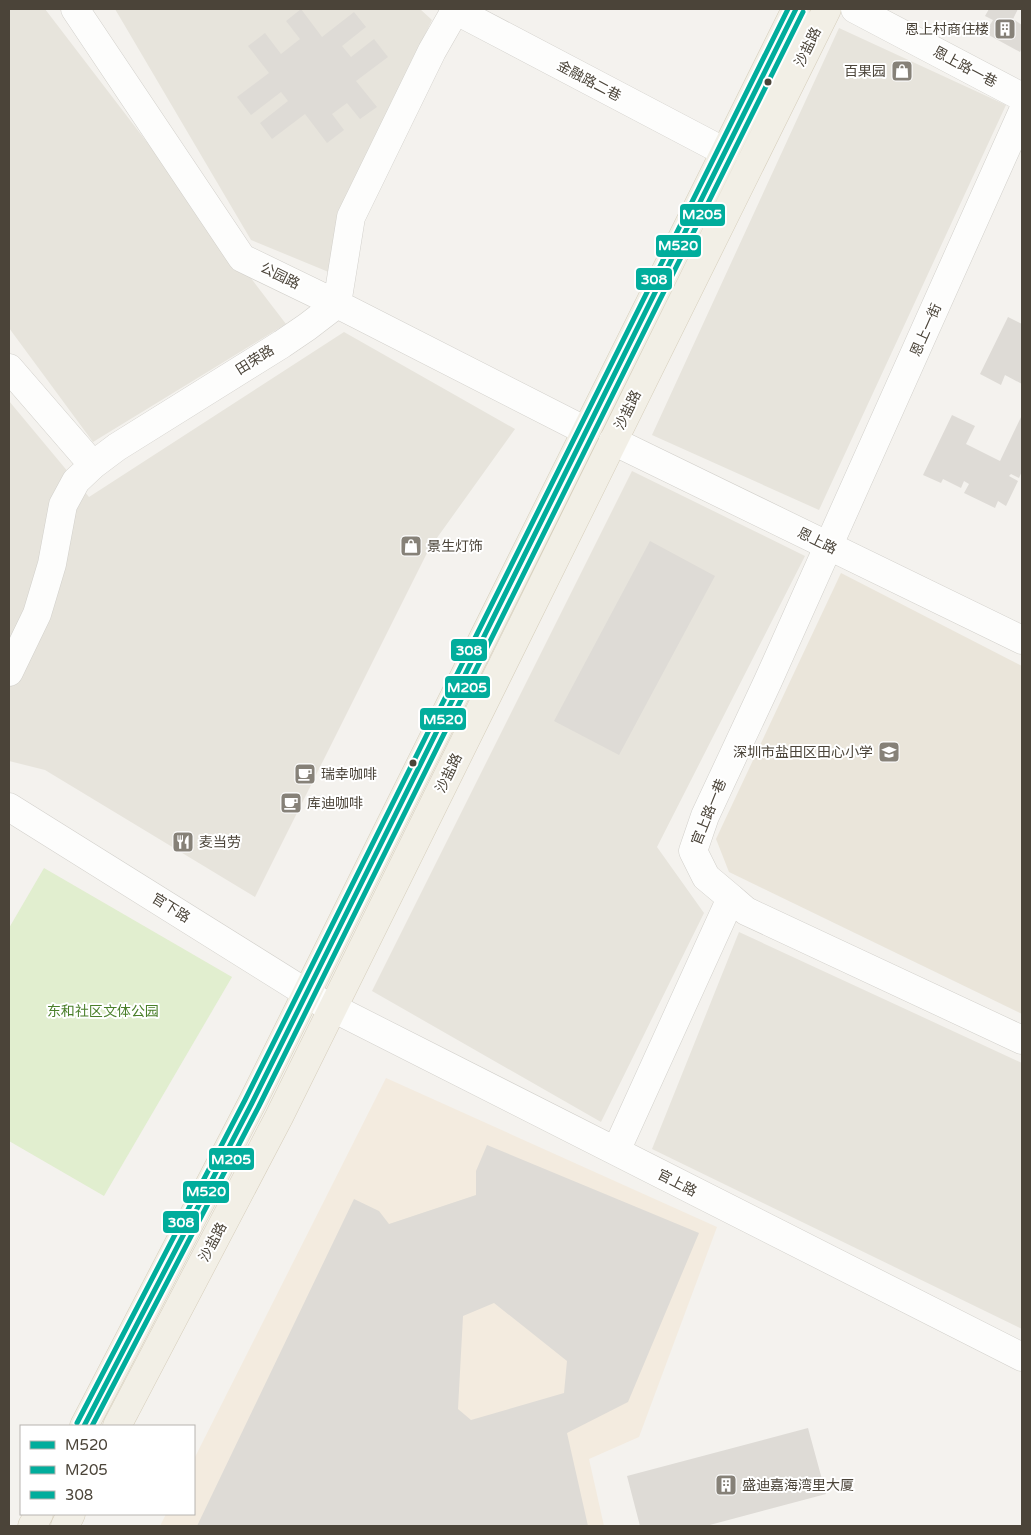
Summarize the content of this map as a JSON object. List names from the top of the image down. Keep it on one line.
{"streets":{"main road":["沙盐路"],"street":["恩上路一巷","金融路二巷","公园路","恩上一街","田荣路","恩上路","官上路一巷","官下路","官上路"]},"crossings":[["沙盐路","金融路二巷"],["沙盐路","公园路"],["沙盐路","恩上路"],["沙盐路","官下路"],["沙盐路","官上路"],["公园路","田荣路"],["恩上一街","恩上路"],["恩上一街","官上路一巷"],["恩上路","官上路一巷"],["官下路","官上路"]],"parks":["东和社区文体公园"],"places":{"building":["恩上村商住楼","盛迪嘉海湾里大厦"],"shop":["百果园","景生灯饰"],"school or university":["深圳市盐田区田心小学"],"cafe":["瑞幸咖啡","库迪咖啡"],"restaurant":["麦当劳"]},"lines":["transit line M520","transit line 308","transit line M205"],"legend":["M520","M205","308"]}
